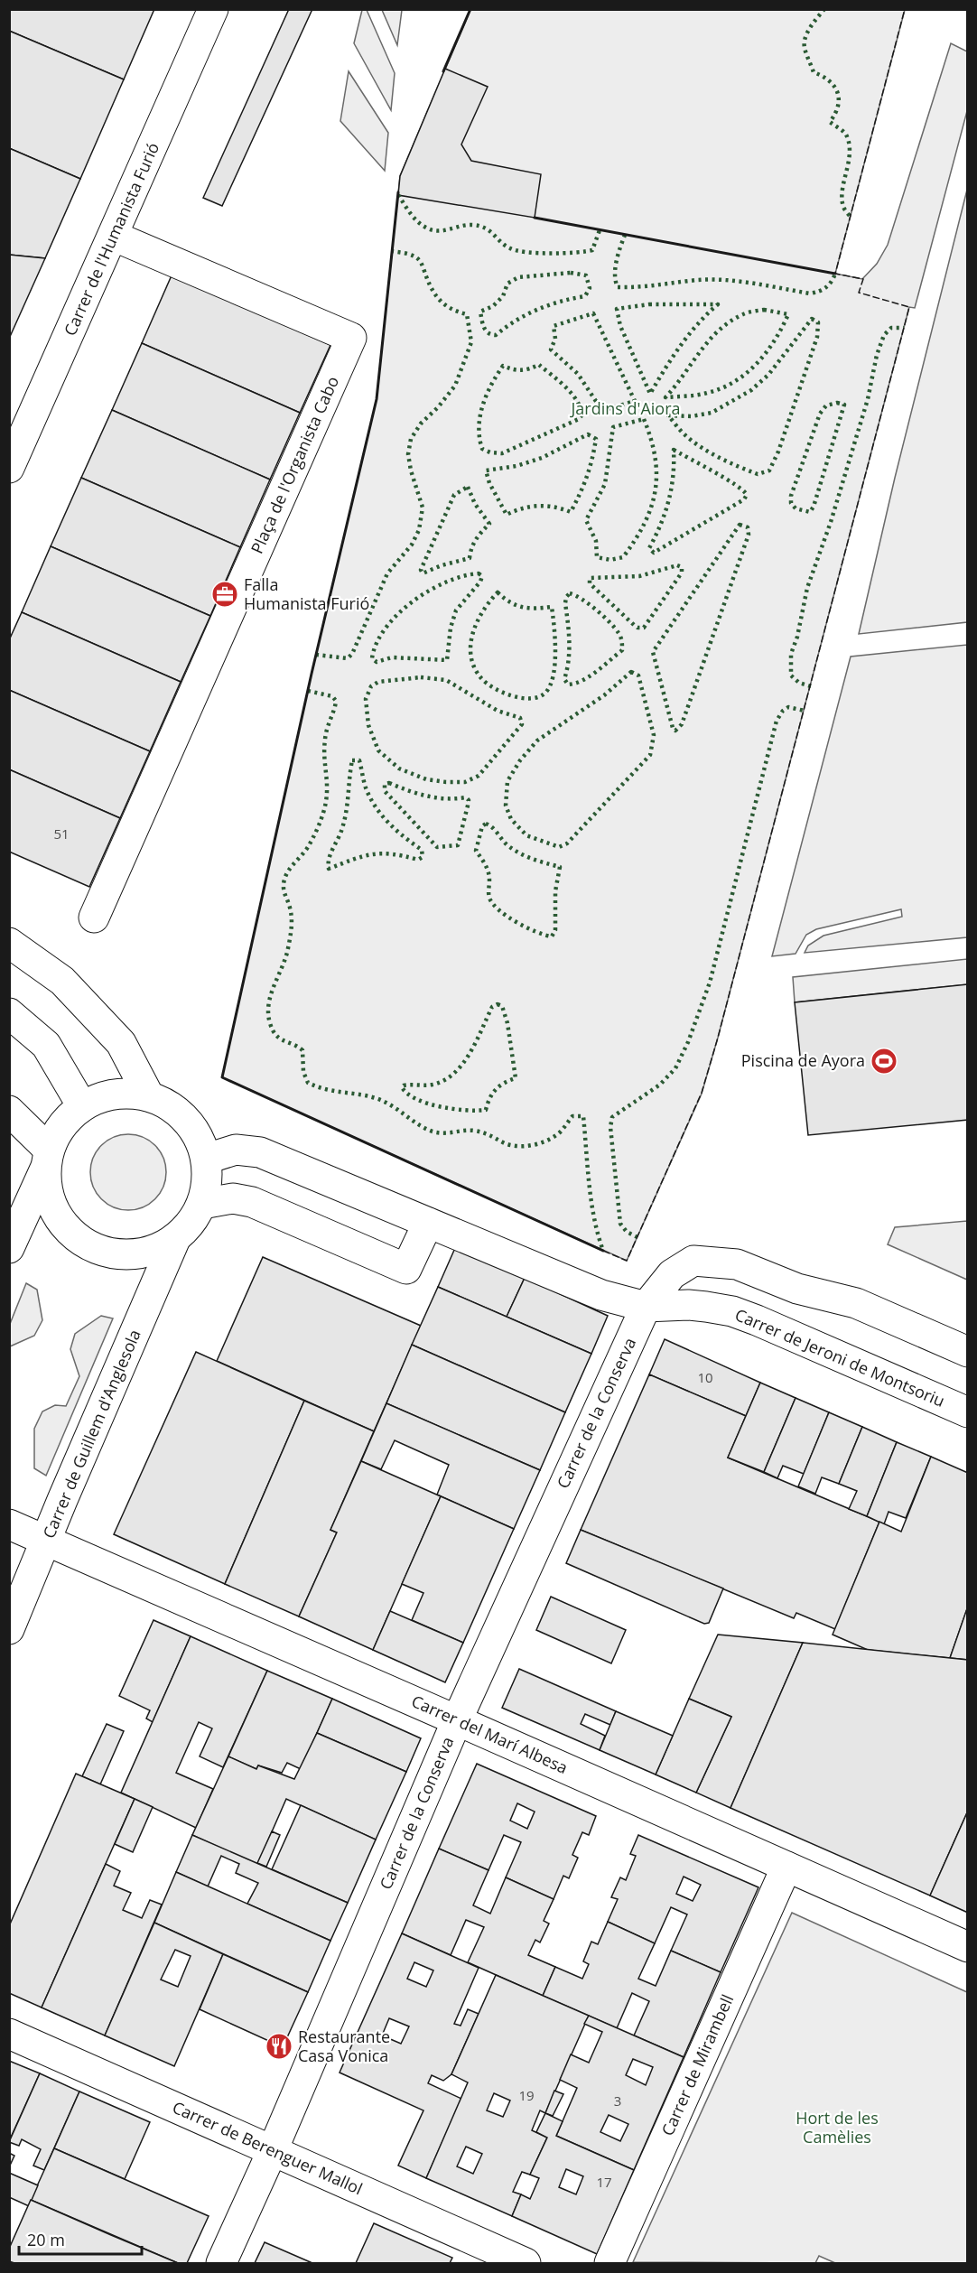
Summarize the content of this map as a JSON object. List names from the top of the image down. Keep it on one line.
{"streets":{"street":["Carrer de l'Humanista Furió","Plaça de l'Organista Cabo","Carrer de Jeroni de Montsoriu","Carrer de la Conserva","Carrer de Guillem d'Anglesola","Carrer del Marí Albesa","Carrer de Mirambell","Carrer de Berenguer Mallol"]},"crossings":[["Carrer de l'Humanista Furió","Plaça de l'Organista Cabo"],["Carrer de Jeroni de Montsoriu","Carrer de la Conserva"],["Carrer de Jeroni de Montsoriu","Carrer de Guillem d'Anglesola"],["Carrer de la Conserva","Carrer del Marí Albesa"],["Carrer de la Conserva","Carrer de Berenguer Mallol"],["Carrer de Guillem d'Anglesola","Carrer del Marí Albesa"],["Carrer del Marí Albesa","Carrer de Mirambell"]],"parks":["Jardins d'Aiora","Hort de les Camèlies"],"places":{"office":["Falla Humanista Furió"],"sports":["Piscina de Ayora"],"restaurant":["Restaurante Casa Vonica"]},"house_numbers":["51","10","19","3","17"],"scale_bar":"20 m"}
